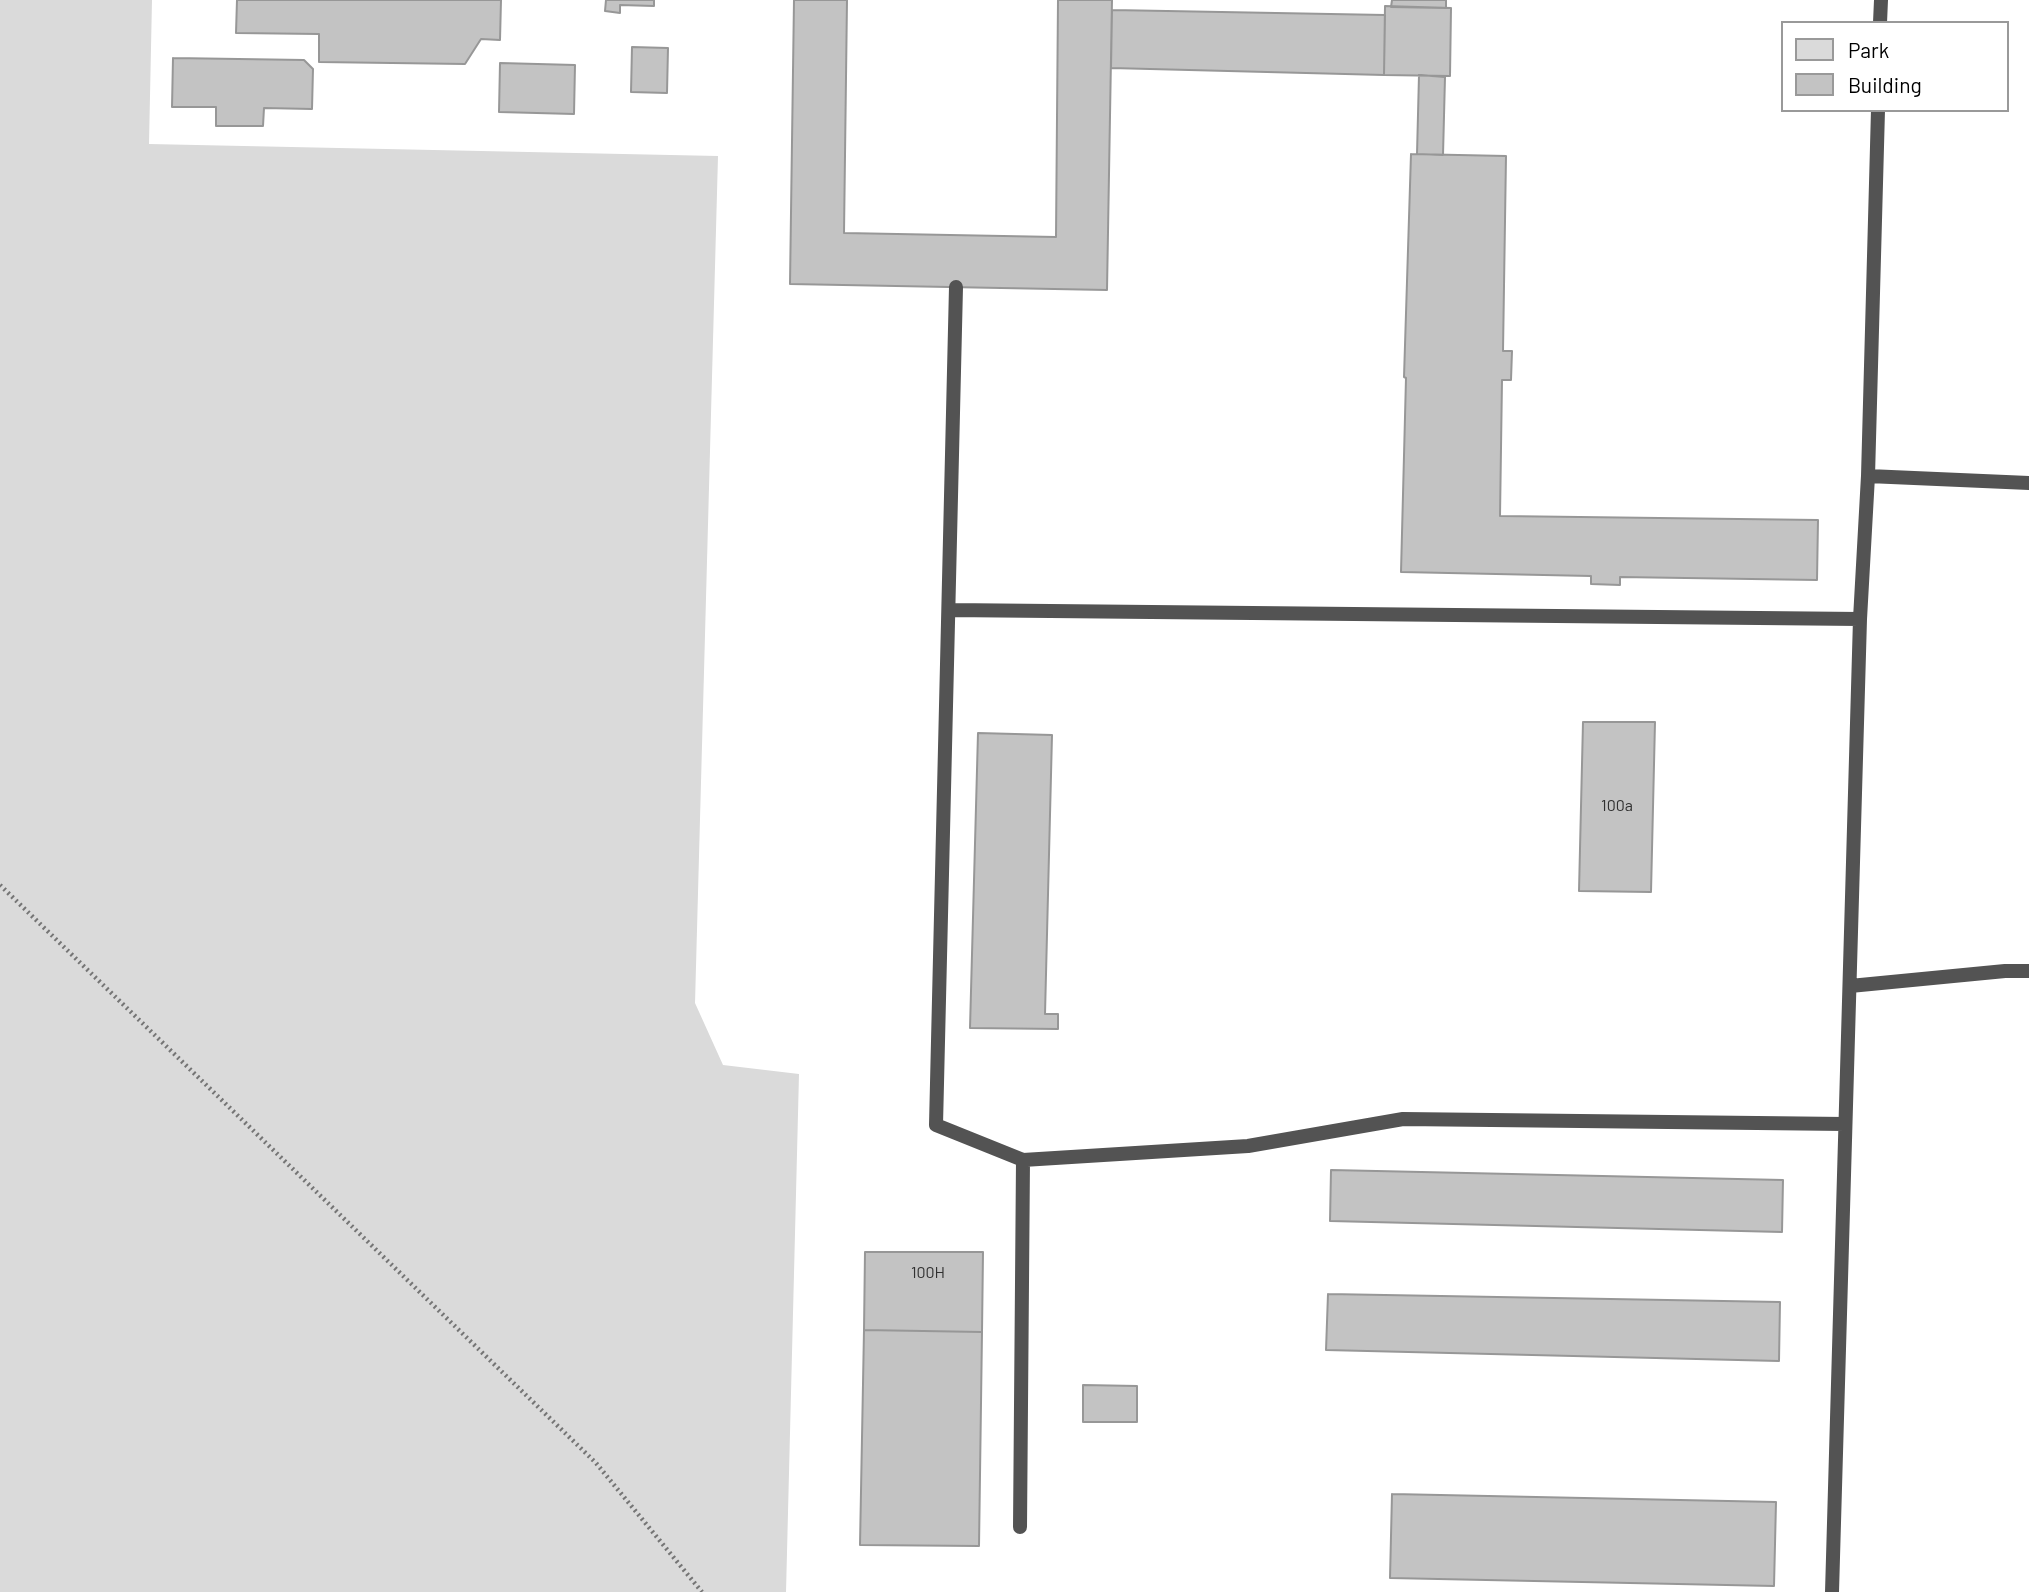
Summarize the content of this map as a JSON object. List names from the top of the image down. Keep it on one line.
{"house_numbers":["100a","100H"],"legend":["Park","Building"]}
